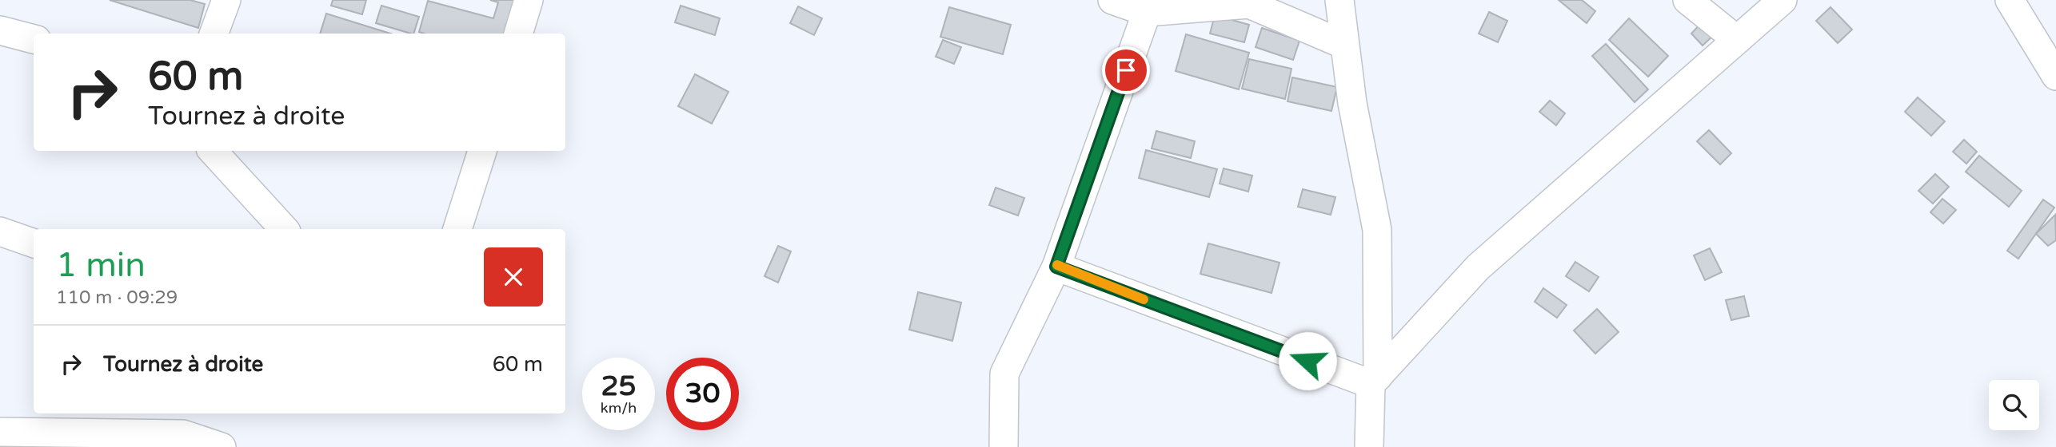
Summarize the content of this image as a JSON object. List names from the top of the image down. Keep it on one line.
{"page":{"turn":["60 m","Tournez à droite"],"heading":["1 min","110 m · 09:29"],"list":[{"name":"Tournez à droite","value":"60 m"}],"speed":"25 km/h","limit":"30"}}
